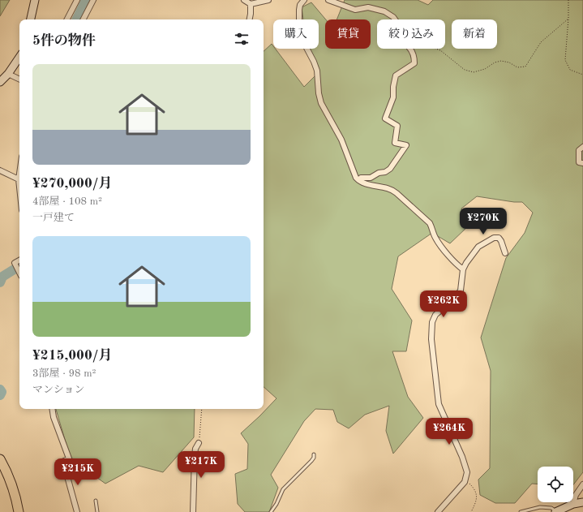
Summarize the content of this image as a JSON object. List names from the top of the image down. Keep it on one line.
{"page":{"chip":["購入","賃貸","絞り込み","新着"],"heading":"5件の物件","list":[{"name":"¥270,000/月","note":"4部屋 · 108 m² · 一戸建て"},{"name":"¥215,000/月","note":"3部屋 · 98 m² · マンション"}],"price":["¥270K","¥262K","¥264K","¥217K","¥215K"]}}
